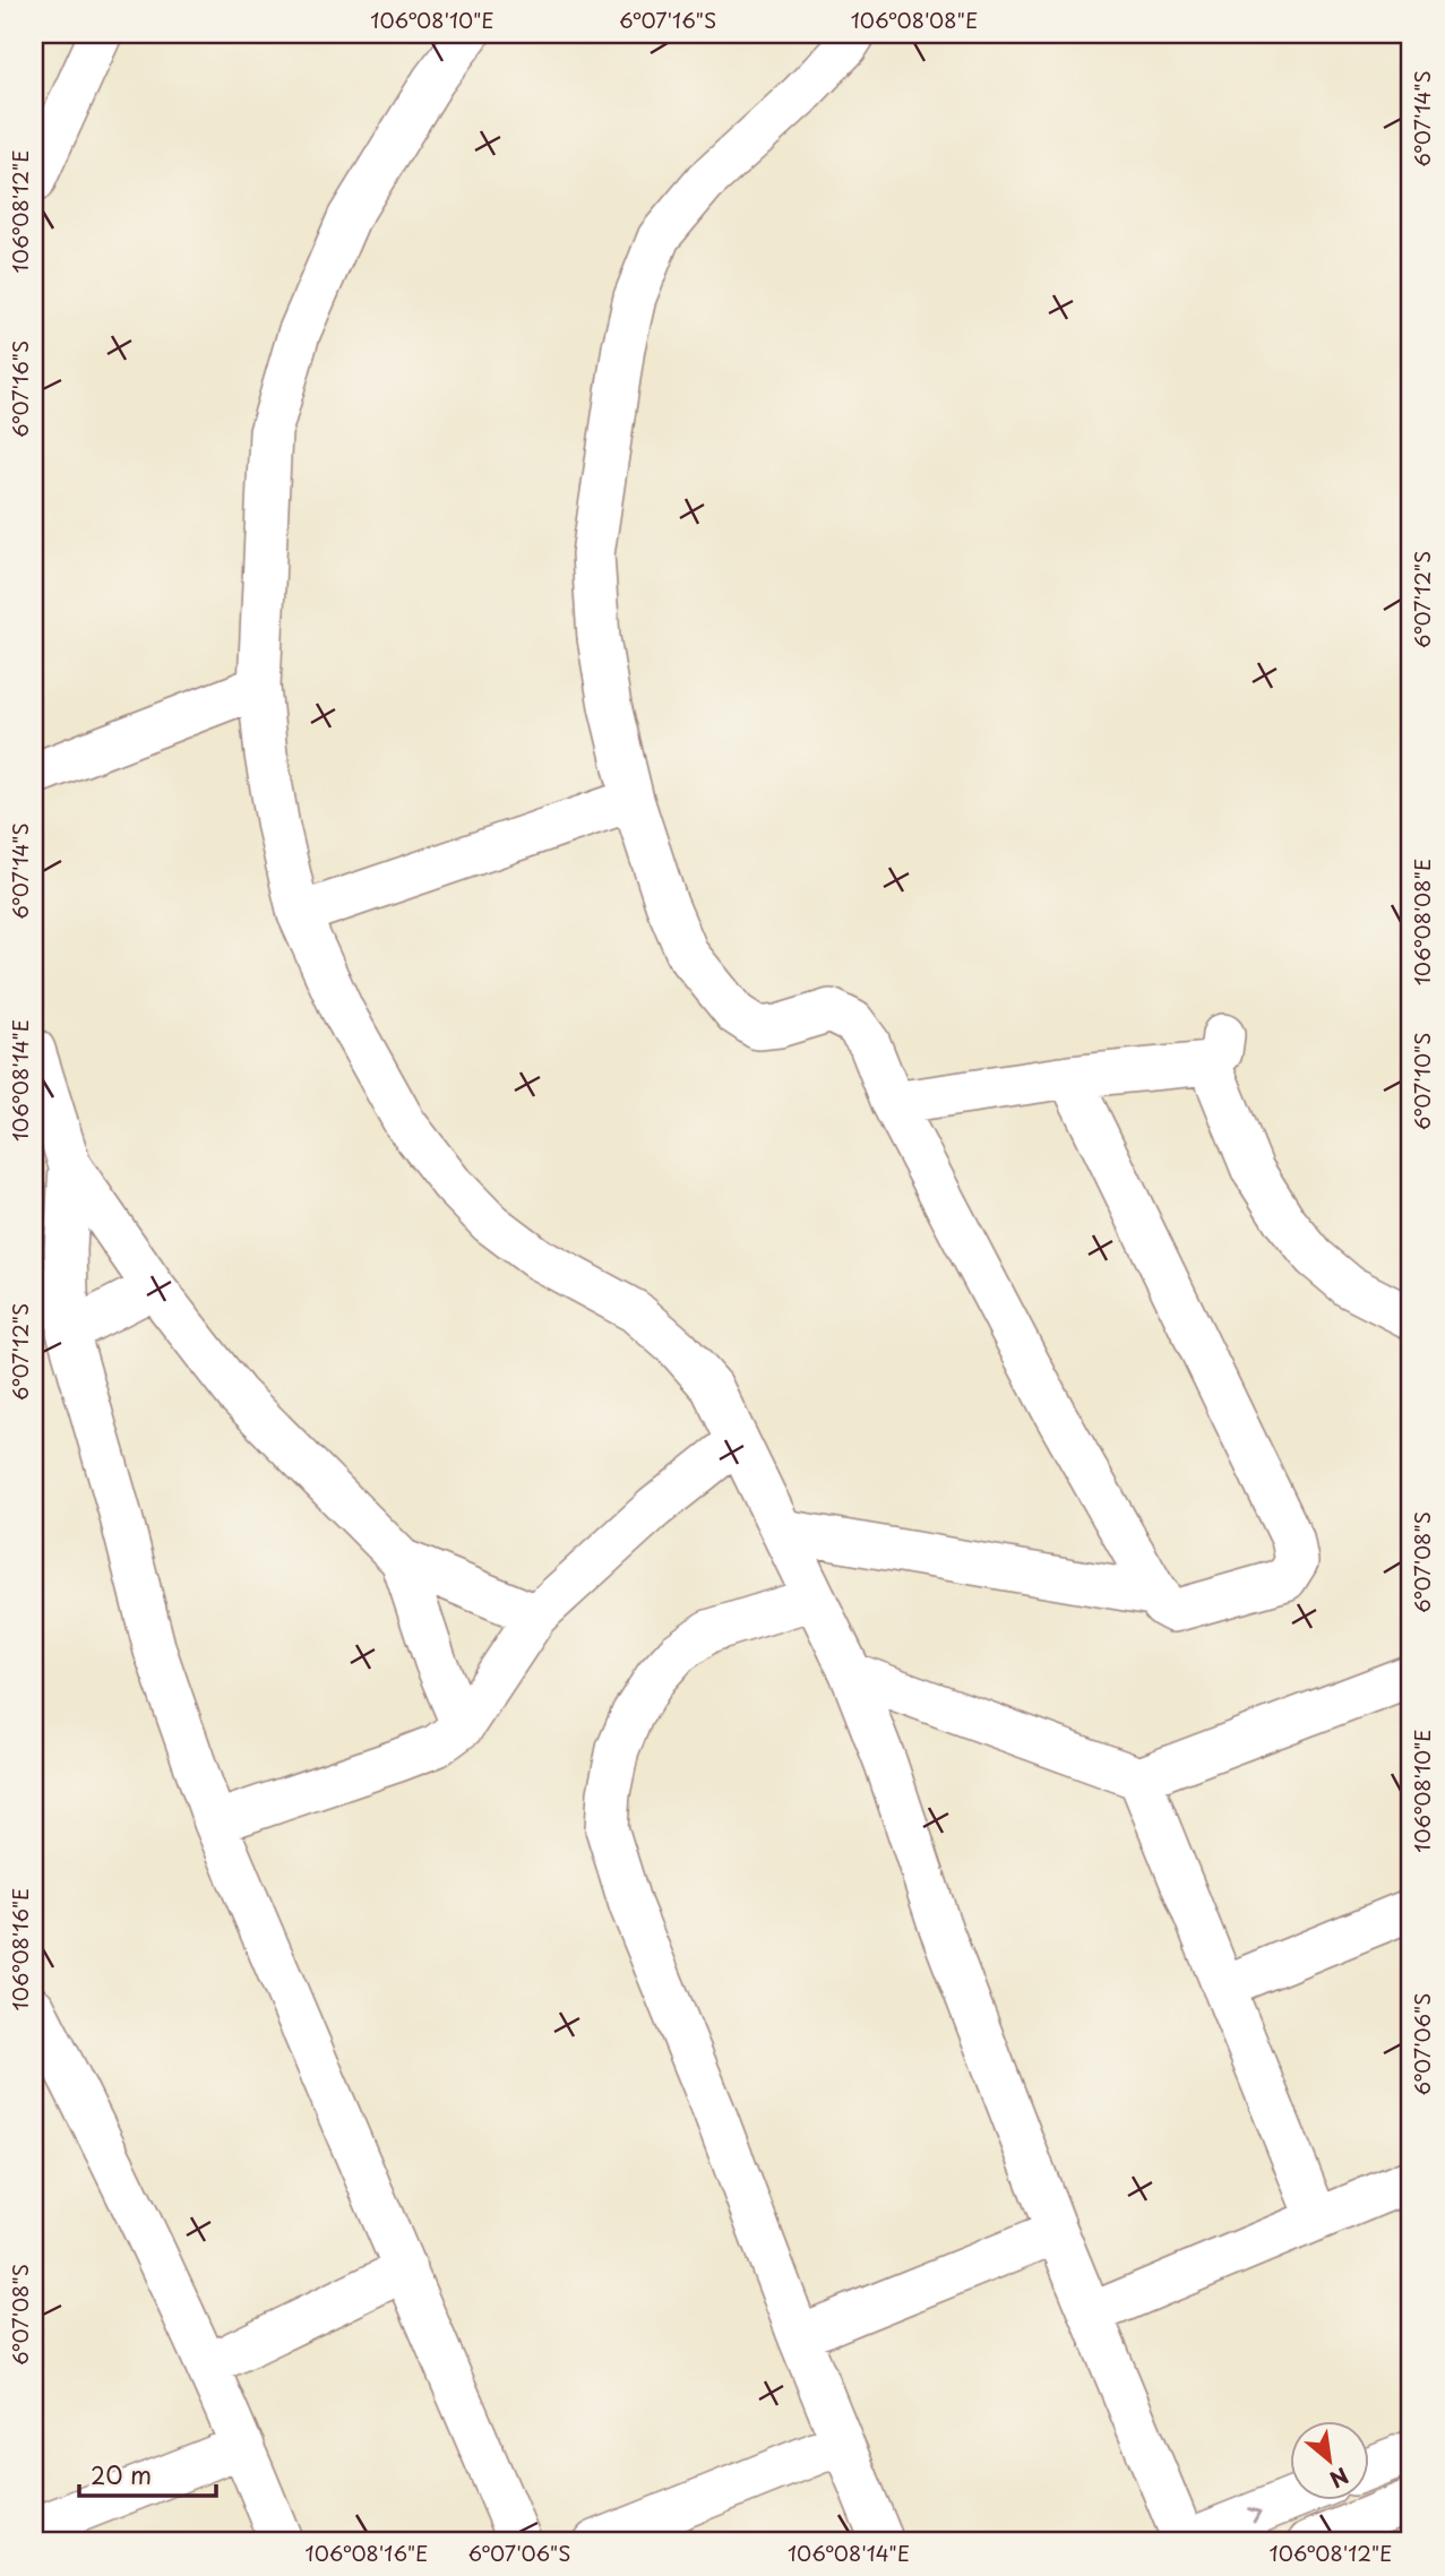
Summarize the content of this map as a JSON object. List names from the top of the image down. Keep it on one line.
{"scale_bar":"20 m","north":"bottom right","coordinates":["106°08'10\"E","6°07'16\"S","106°08'08\"E","6°07'14\"S","106°08'12\"E","6°07'12\"S","106°08'14\"E","6°07'10\"S","6°07'08\"S","106°08'16\"E","6°07'06\"S"]}
